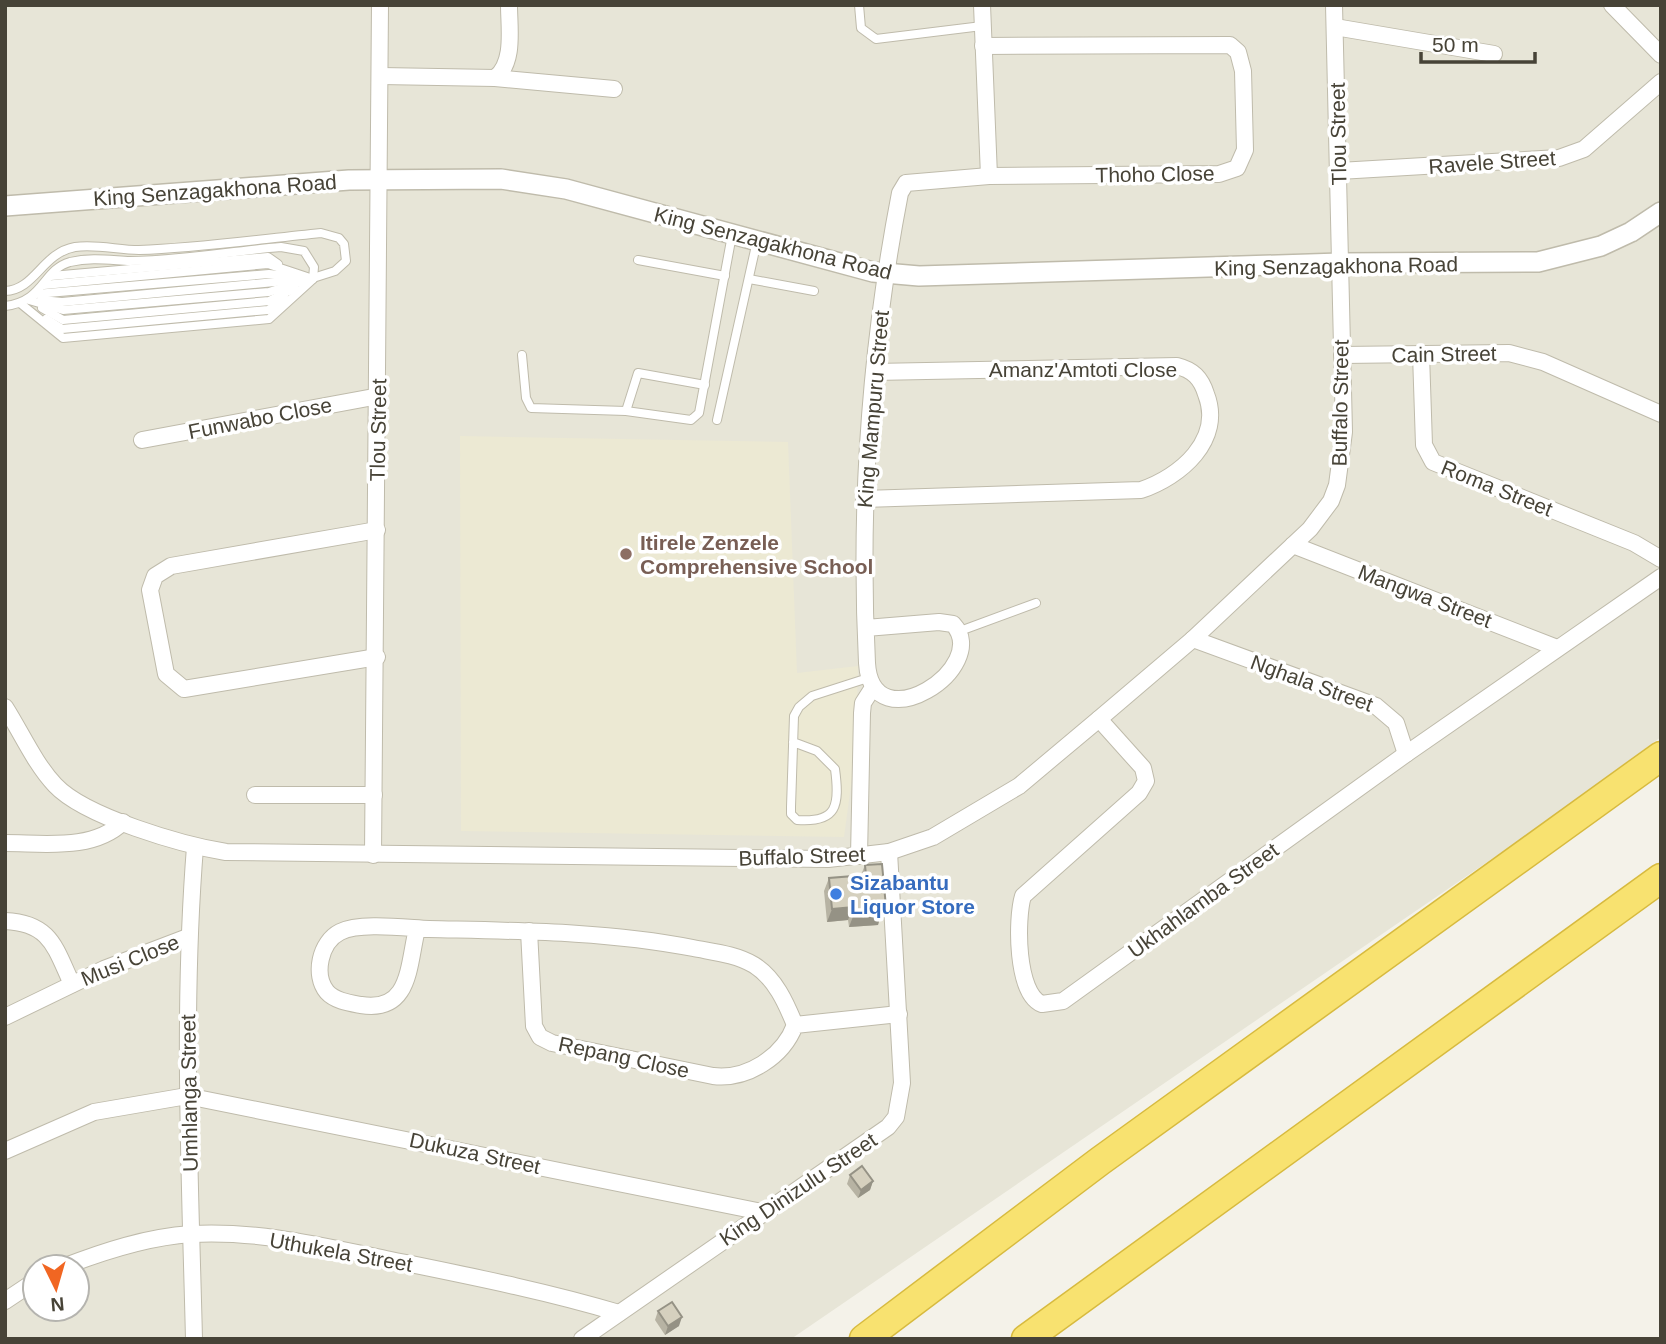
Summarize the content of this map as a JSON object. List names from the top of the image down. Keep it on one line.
{"streets":{"street":["Tlou Street","Ravele Street","Thoho Close","King Senzagakhona Road","Cain Street","Amanz'Amtoti Close","Buffalo Street","King Mampuru Street","Funwabo Close","Roma Street","Mangwa Street","Nghala Street","Ukhahlamba Street","Musi Close","Repang Close","Umhlanga Street","Dukuza Street","King Dinizulu Street","Uthukela Street"]},"crossings":[["Tlou Street","Ravele Street"],["Tlou Street","King Senzagakhona Road"],["Tlou Street","Buffalo Street"],["Tlou Street","Funwabo Close"],["Thoho Close","King Mampuru Street"],["King Senzagakhona Road","Buffalo Street"],["King Senzagakhona Road","King Mampuru Street"],["Cain Street","Buffalo Street"],["Cain Street","Roma Street"],["Amanz'Amtoti Close","King Mampuru Street"],["Buffalo Street","King Mampuru Street"],["Buffalo Street","Mangwa Street"],["Buffalo Street","Nghala Street"],["Buffalo Street","Ukhahlamba Street"],["Buffalo Street","Umhlanga Street"],["Buffalo Street","King Dinizulu Street"],["Mangwa Street","Ukhahlamba Street"],["Nghala Street","Ukhahlamba Street"],["Musi Close","Umhlanga Street"],["Umhlanga Street","Dukuza Street"],["Umhlanga Street","Uthukela Street"],["Dukuza Street","King Dinizulu Street"],["King Dinizulu Street","Uthukela Street"]],"places":["Itirele Zenzele Comprehensive School","Sizabantu Liquor Store"],"scale_bar":"50 m","north":"bottom"}
